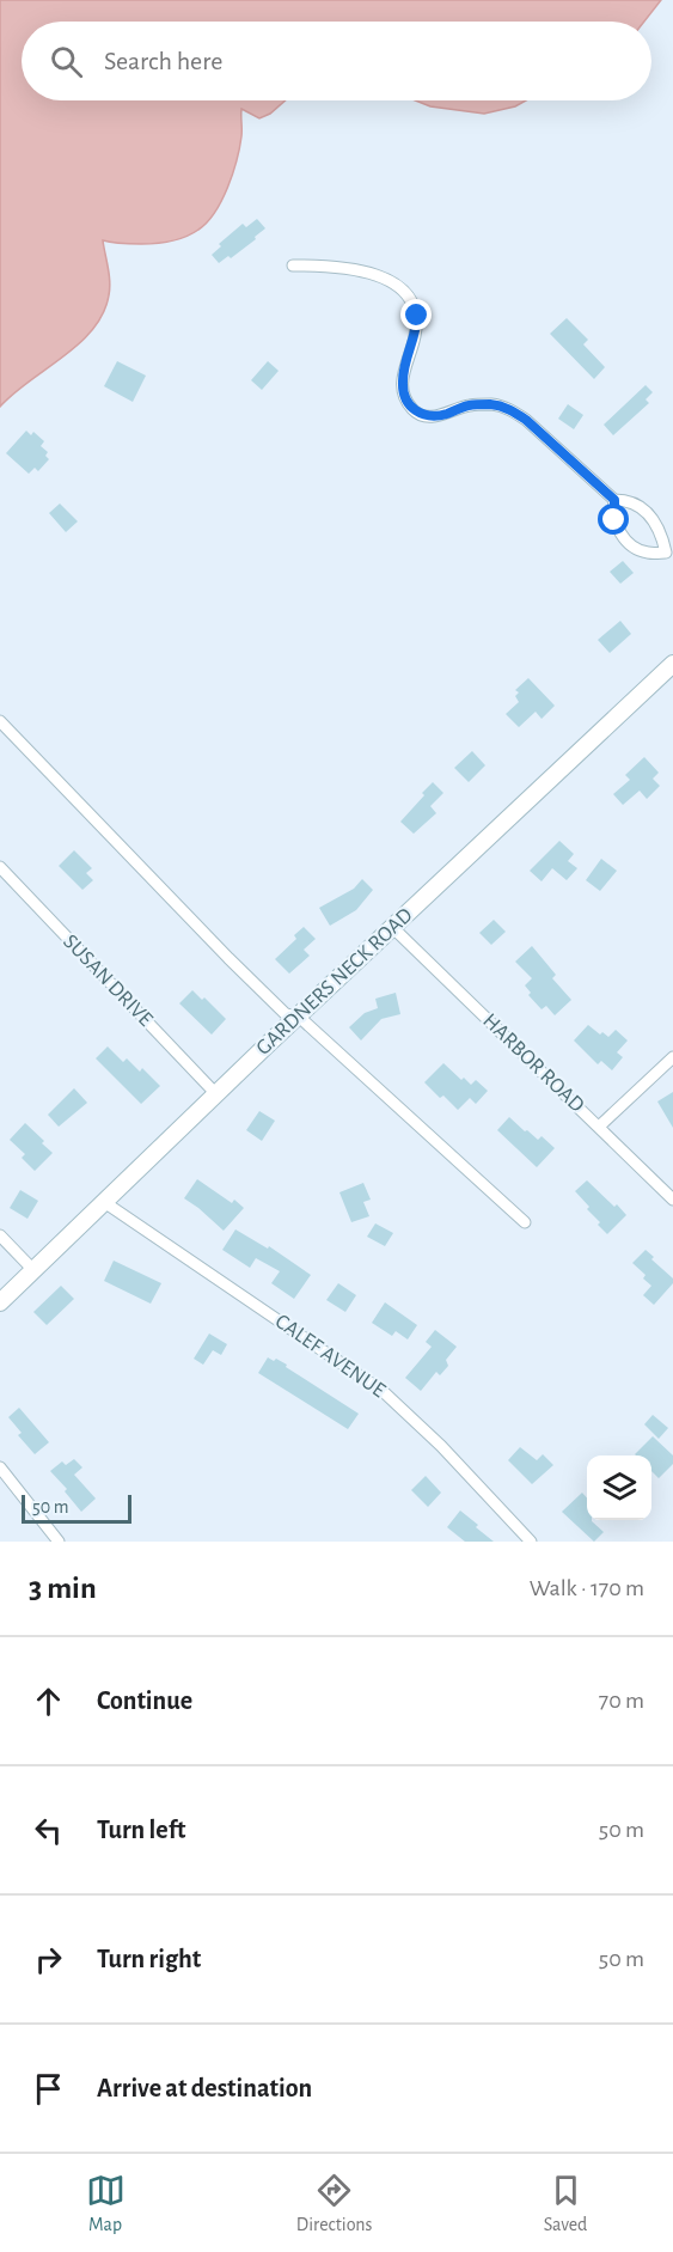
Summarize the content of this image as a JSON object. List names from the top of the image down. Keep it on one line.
{"streets":{"street":["SUSAN DRIVE","GARDNERS NECK ROAD","HARBOR ROAD","CALEF AVENUE"]},"crossings":[["SUSAN DRIVE","GARDNERS NECK ROAD"],["GARDNERS NECK ROAD","HARBOR ROAD"],["GARDNERS NECK ROAD","CALEF AVENUE"]],"scale_bar":"50 m","page":{"search":"Search here","scale":"50 m","heading":["3 min","Walk · 170 m"],"list":[["Continue","70 m"],["Turn left","50 m"],["Turn right","50 m"],"Arrive at destination"],"nav":["Map","Directions","Saved"]}}
